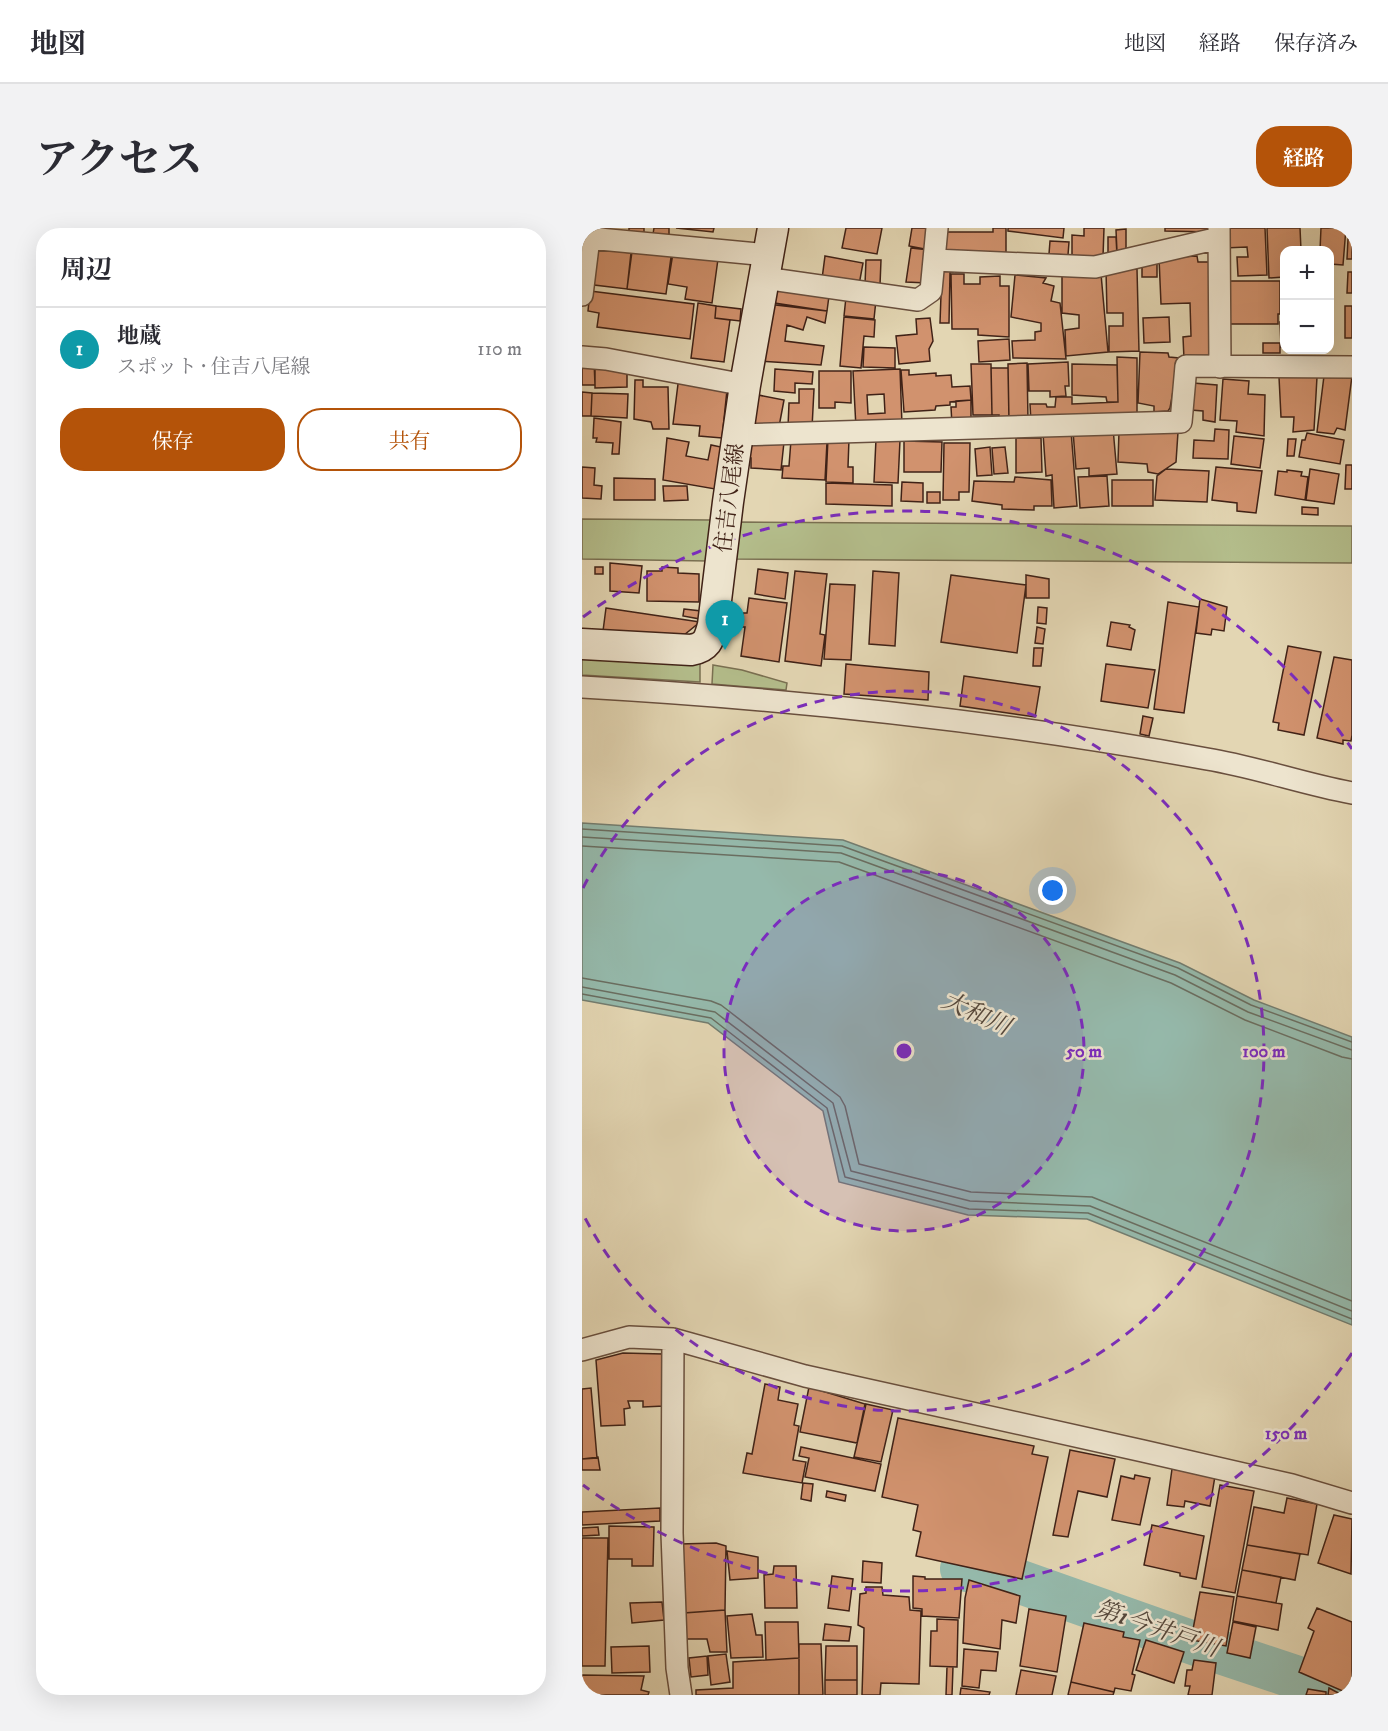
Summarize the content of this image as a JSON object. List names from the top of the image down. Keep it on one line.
{"streets":{"main road":["住吉八尾線"]},"water":["大和川","第1今井戸川"],"page":{"header":"地図","nav":["地図","経路","保存済み"],"title":"アクセス","buttons":["経路",["保存","共有"]],"heading":"周辺","map_buttons":["+","−"],"list":[{"mark":"1","name":"地蔵","note":"スポット · 住吉八尾線","value":"110 m"}],"pins":"1"},"rings":["50 m","100 m","150 m"]}
